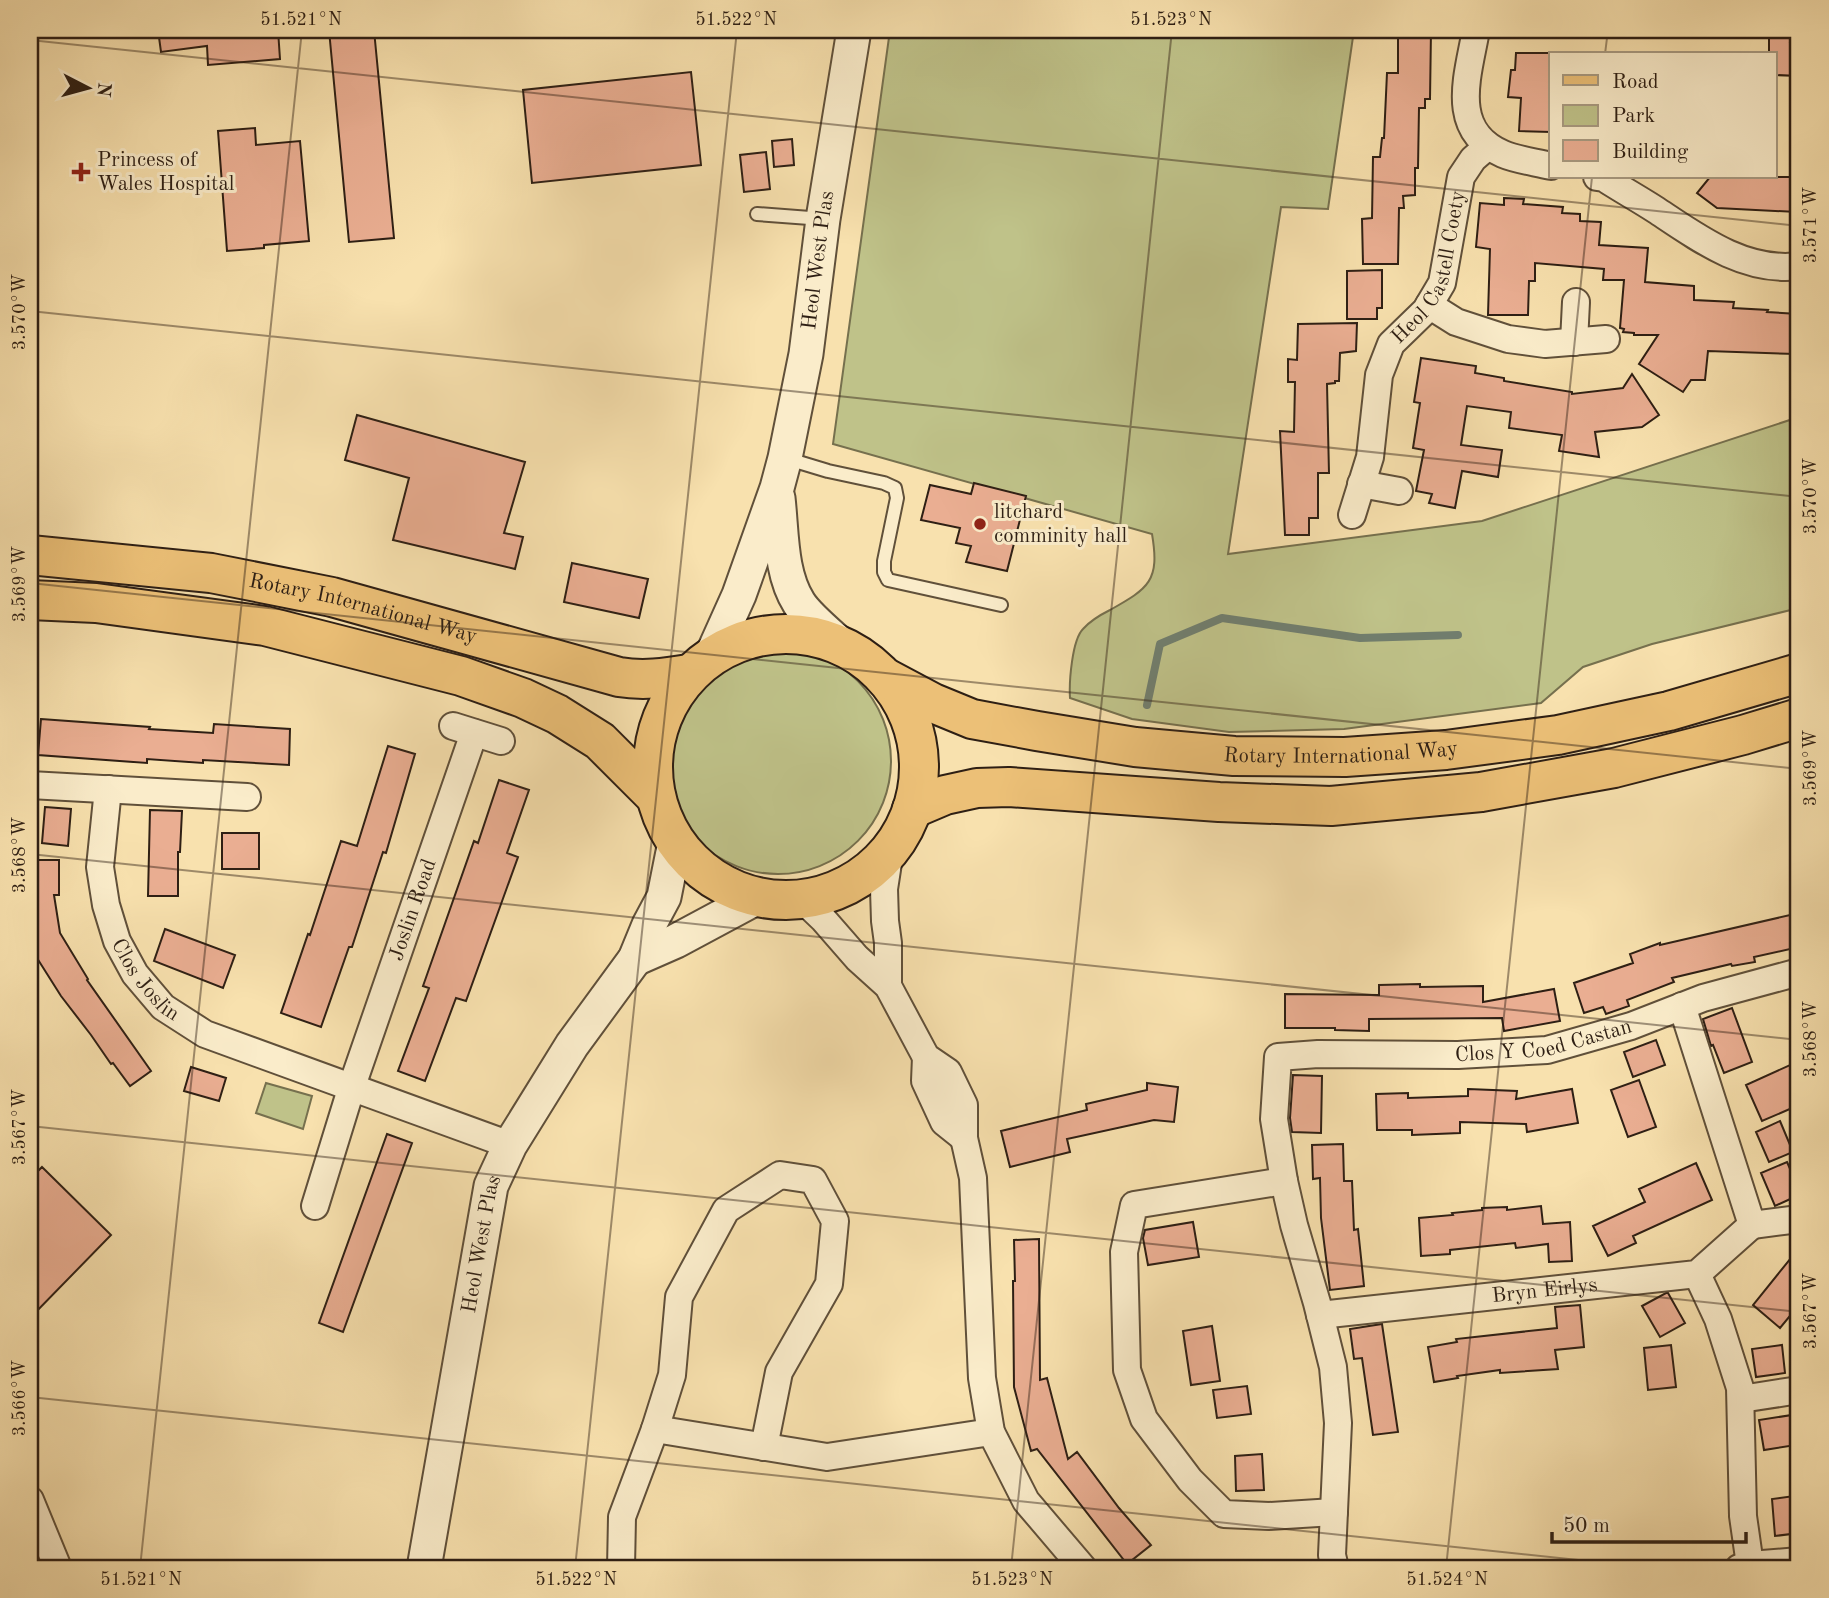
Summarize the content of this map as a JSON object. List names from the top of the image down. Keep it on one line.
{"streets":{"main road":["Rotary International Way"],"street":["Heol West Plas","Heol Castell Coety","Joslin Road","Clos Joslin","Clos Y Coed Castan","Bryn Eirlys"]},"crossings":[["Heol West Plas","Rotary International Way"],["Joslin Road","Clos Joslin"]],"places":{"health":["Princess of Wales Hospital"],"other":["litchard comminity hall"]},"legend":["Road","Park","Building"],"scale_bar":"50 m","north":"right","coordinates":["51.521°N","51.522°N","51.523°N","3.571°W","3.570°W","3.569°W","3.568°W","3.567°W","3.566°W","51.524°N"]}
